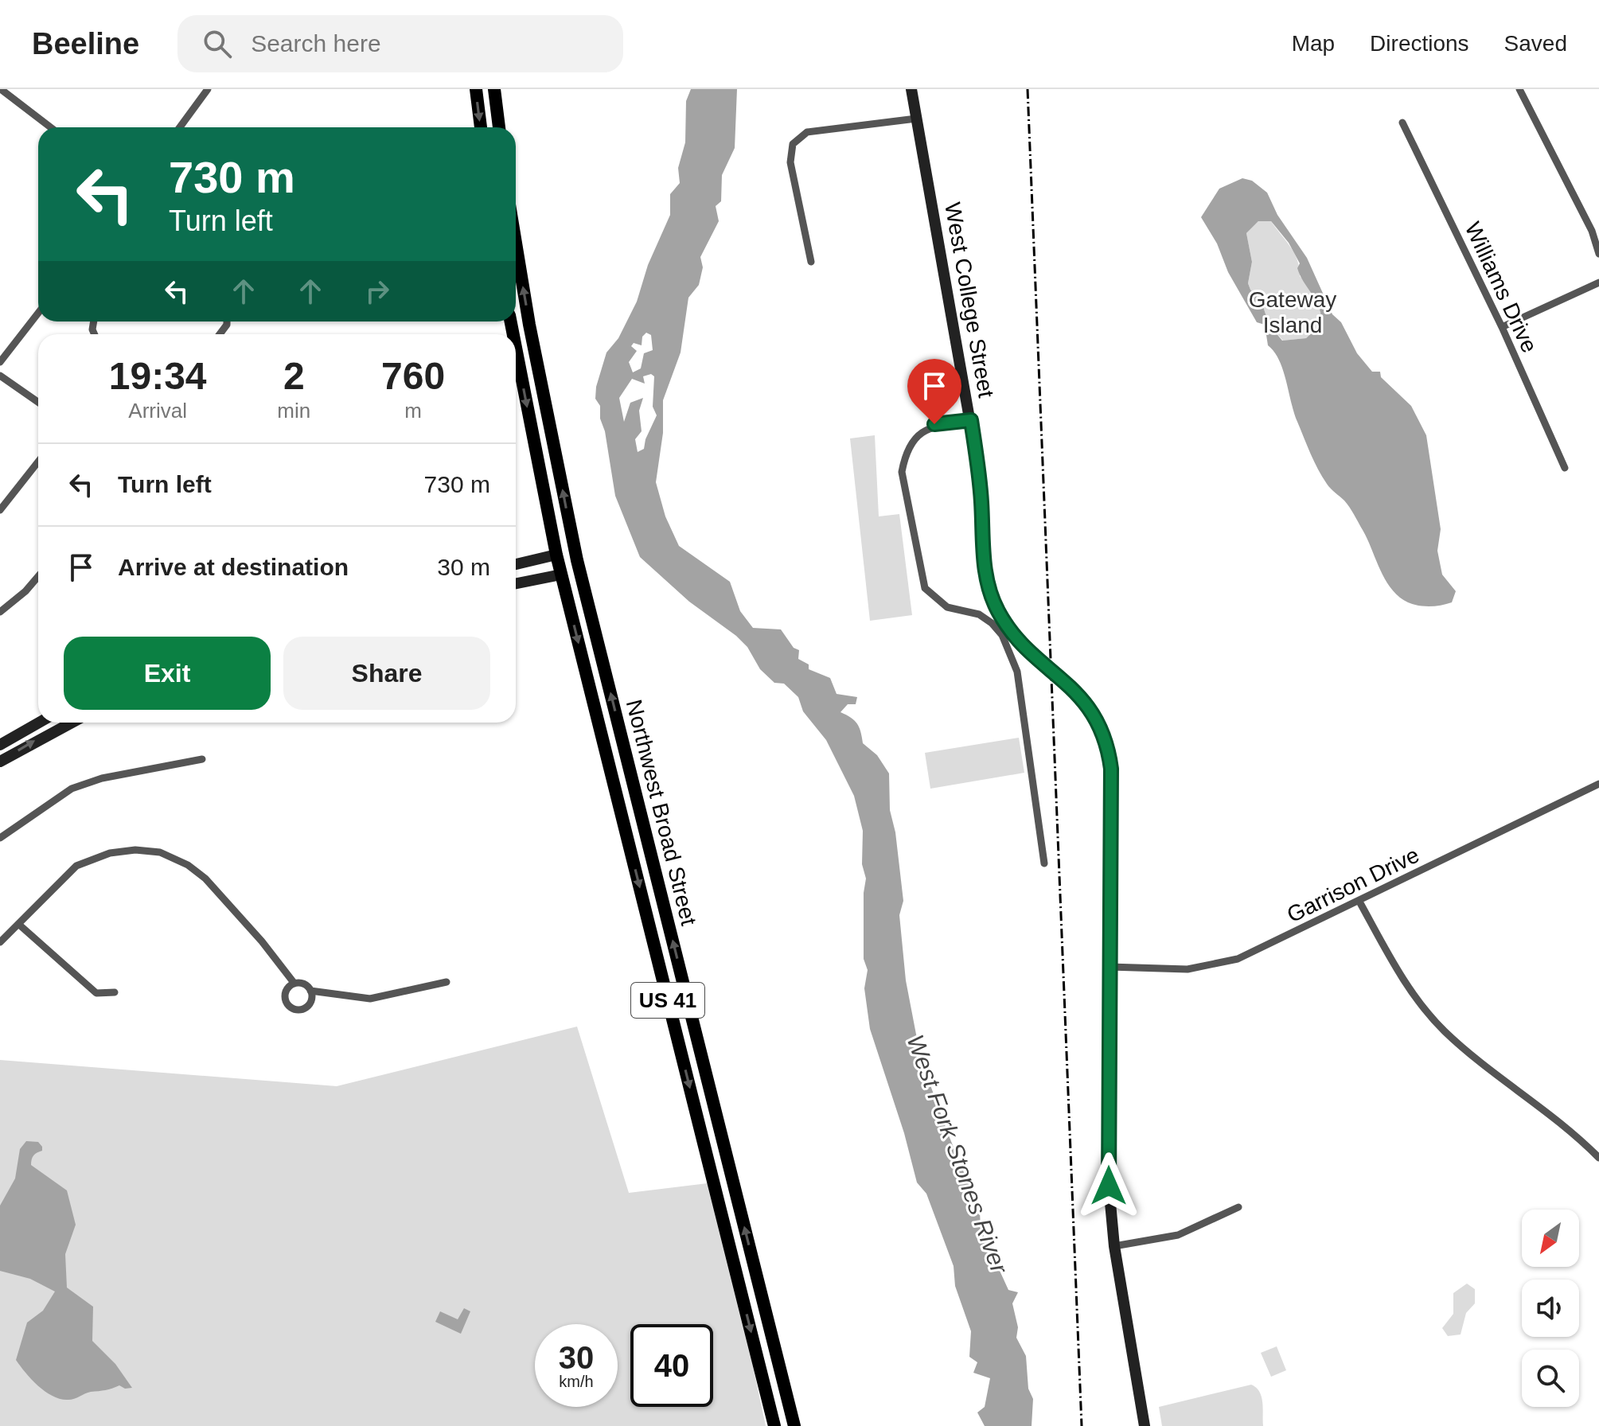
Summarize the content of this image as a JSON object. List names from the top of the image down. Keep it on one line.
{"streets":{"main road":["Northwest Broad Street","US 41"],"street":["Williams Drive","West College Street","Garrison Drive"]},"crossings":[["West College Street","Garrison Drive"]],"water":["West Fork Stones River"],"parks":["Gateway Island"],"north":"bottom left","page":{"header":"Beeline","search":"Search here","nav":["Map","Directions","Saved"],"turn":["730 m","Turn left"],"eta":["19:34","Arrival","2","min","760","m"],"list":[{"name":"Turn left","value":"730 m"},{"name":"Arrive at destination","value":"30 m"}],"buttons":["Exit","Share"],"speed":"30 km/h","limit":"40"}}
